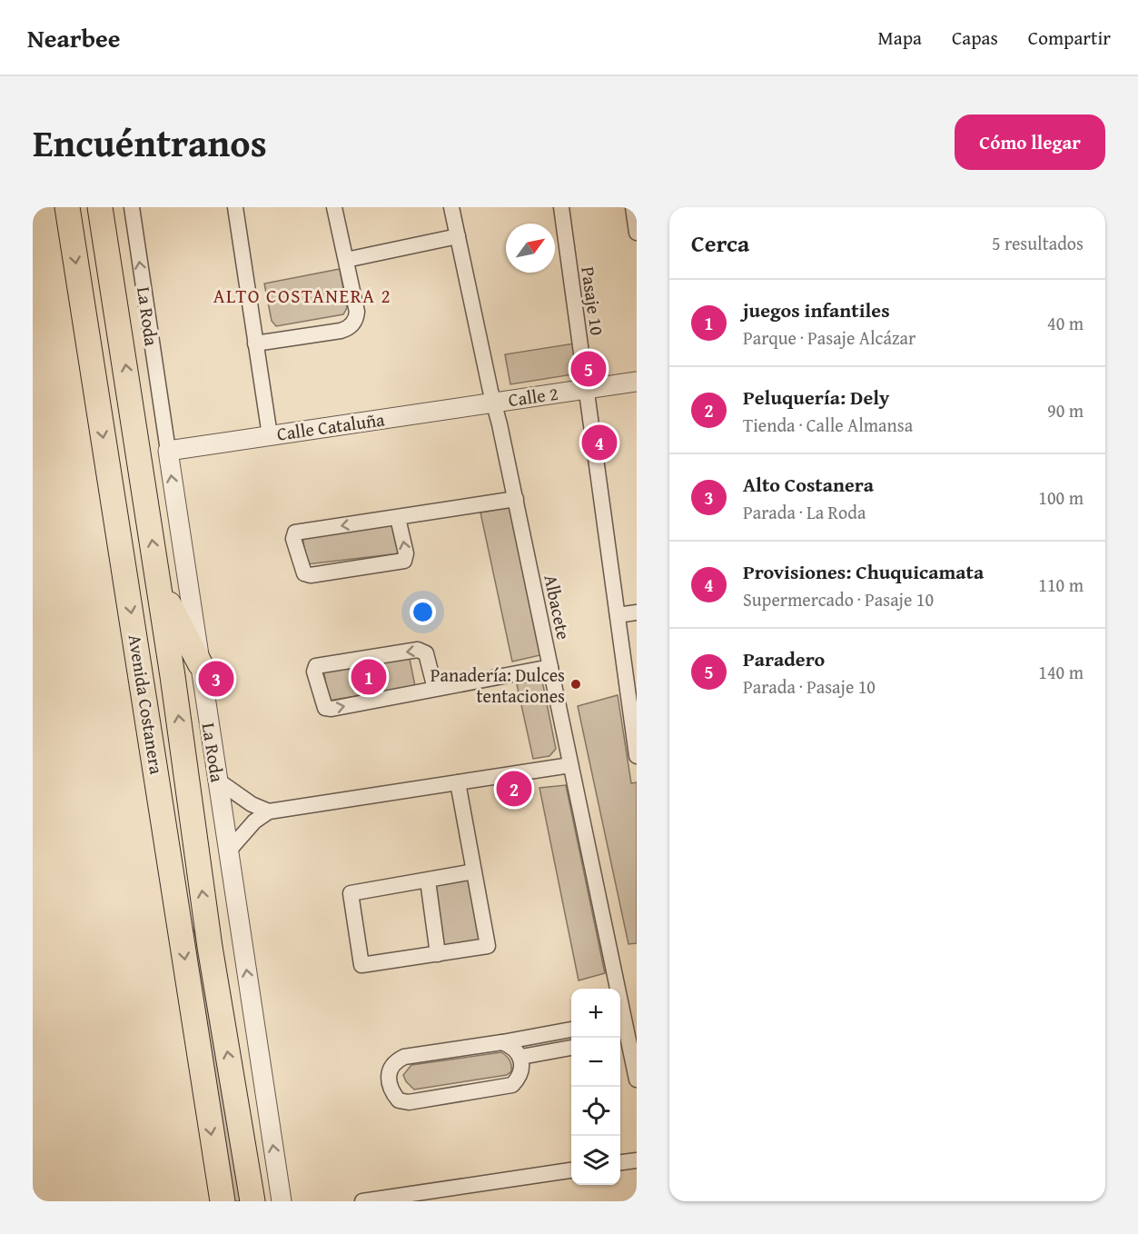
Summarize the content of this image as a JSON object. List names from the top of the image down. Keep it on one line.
{"streets":{"main road":["Avenida Costanera"],"street":["Pasaje 10","La Roda","Calle 2","Calle Cataluña","Albacete"]},"crossings":[["Pasaje 10","Calle 2"],["La Roda","Calle Cataluña"],["Calle 2","Calle Cataluña"],["Calle 2","Albacete"],["Calle Cataluña","Albacete"]],"one_way":["La Roda"],"districts":["ALTO COSTANERA 2"],"places":["Panadería: Dulces tentaciones"],"north":"top right","page":{"header":"Nearbee","nav":["Mapa","Capas","Compartir"],"title":"Encuéntranos","buttons":"Cómo llegar","heading":["Cerca","5 resultados"],"list":[{"mark":"1","name":"juegos infantiles","note":"Parque · Pasaje Alcázar","value":"40 m"},{"mark":"2","name":"Peluquería: Dely","note":"Tienda · Calle Almansa","value":"90 m"},{"mark":"3","name":"Alto Costanera","note":"Parada · La Roda","value":"100 m"},{"mark":"4","name":"Provisiones: Chuquicamata","note":"Supermercado · Pasaje 10","value":"110 m"},{"mark":"5","name":"Paradero","note":"Parada · Pasaje 10","value":"140 m"}],"pins":["5","4","1","3","2"],"map_buttons":["+","−"]}}
